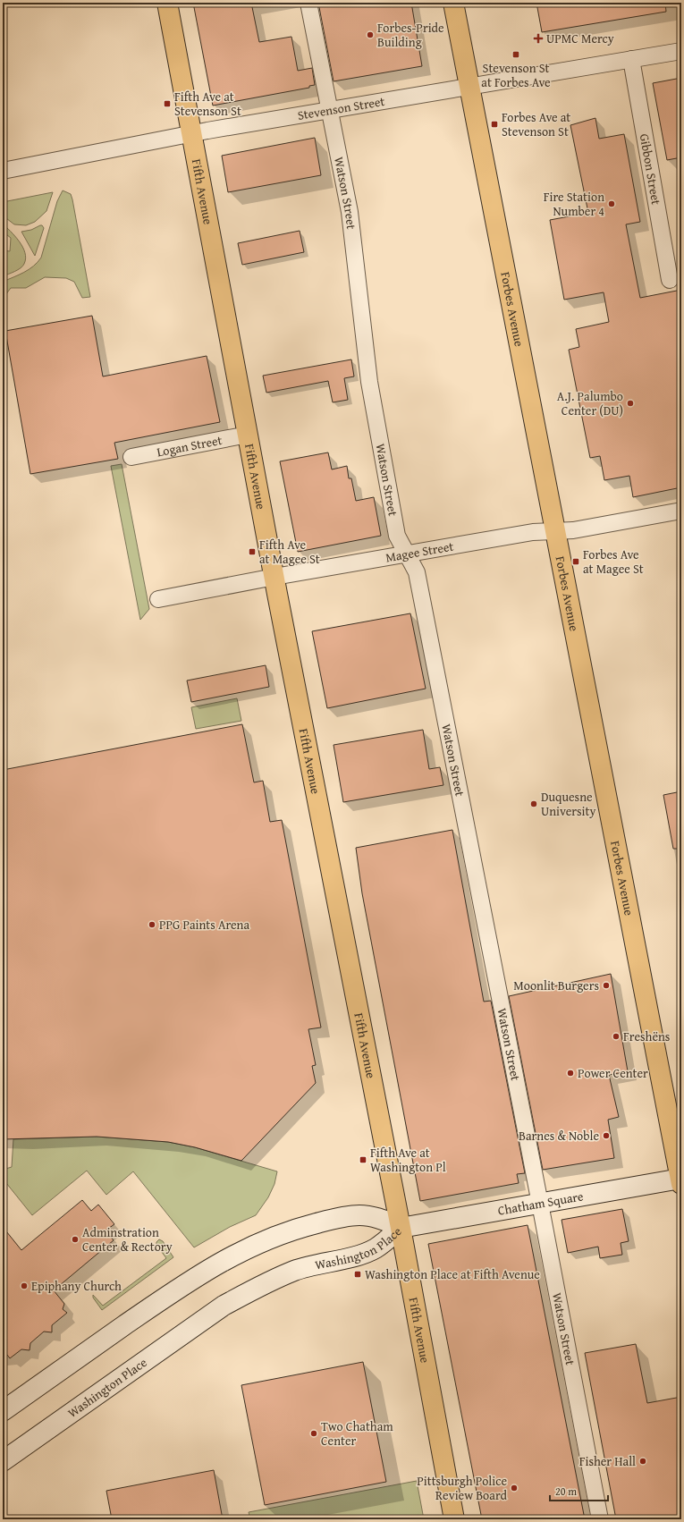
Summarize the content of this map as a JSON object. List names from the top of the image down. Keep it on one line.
{"streets":{"main road":["Fifth Avenue","Forbes Avenue","Chatham Square","Washington Place"],"street":["Stevenson Street","Gibbon Street","Watson Street","Logan Street","Magee Street"]},"crossings":[["Stevenson Street","Gibbon Street"],["Stevenson Street","Fifth Avenue"],["Stevenson Street","Watson Street"],["Stevenson Street","Forbes Avenue"],["Fifth Avenue","Logan Street"],["Fifth Avenue","Magee Street"],["Fifth Avenue","Chatham Square"],["Fifth Avenue","Washington Place"],["Watson Street","Magee Street"],["Watson Street","Chatham Square"],["Forbes Avenue","Magee Street"],["Forbes Avenue","Chatham Square"],["Chatham Square","Washington Place"]],"places":{"other":["Forbes-Pride Building","Fire Station Number 4","A.J. Palumbo Center (DU)","Duquesne University","PPG Paints Arena","Moonlit Burgers","Freshëns","Power Center","Barnes & Noble","Adminstration Center & Rectory","Epiphany Church","Two Chatham Center","Fisher Hall","Pittsburgh Police Review Board"],"health":["UPMC Mercy"],"transit":["Stevenson St at Forbes Ave","Fifth Ave at Stevenson St","Forbes Ave at Stevenson St","Fifth Ave at Magee St","Forbes Ave at Magee St","Fifth Ave at Washington Pl","Washington Place at Fifth Avenue"]},"scale_bar":"20 m"}
